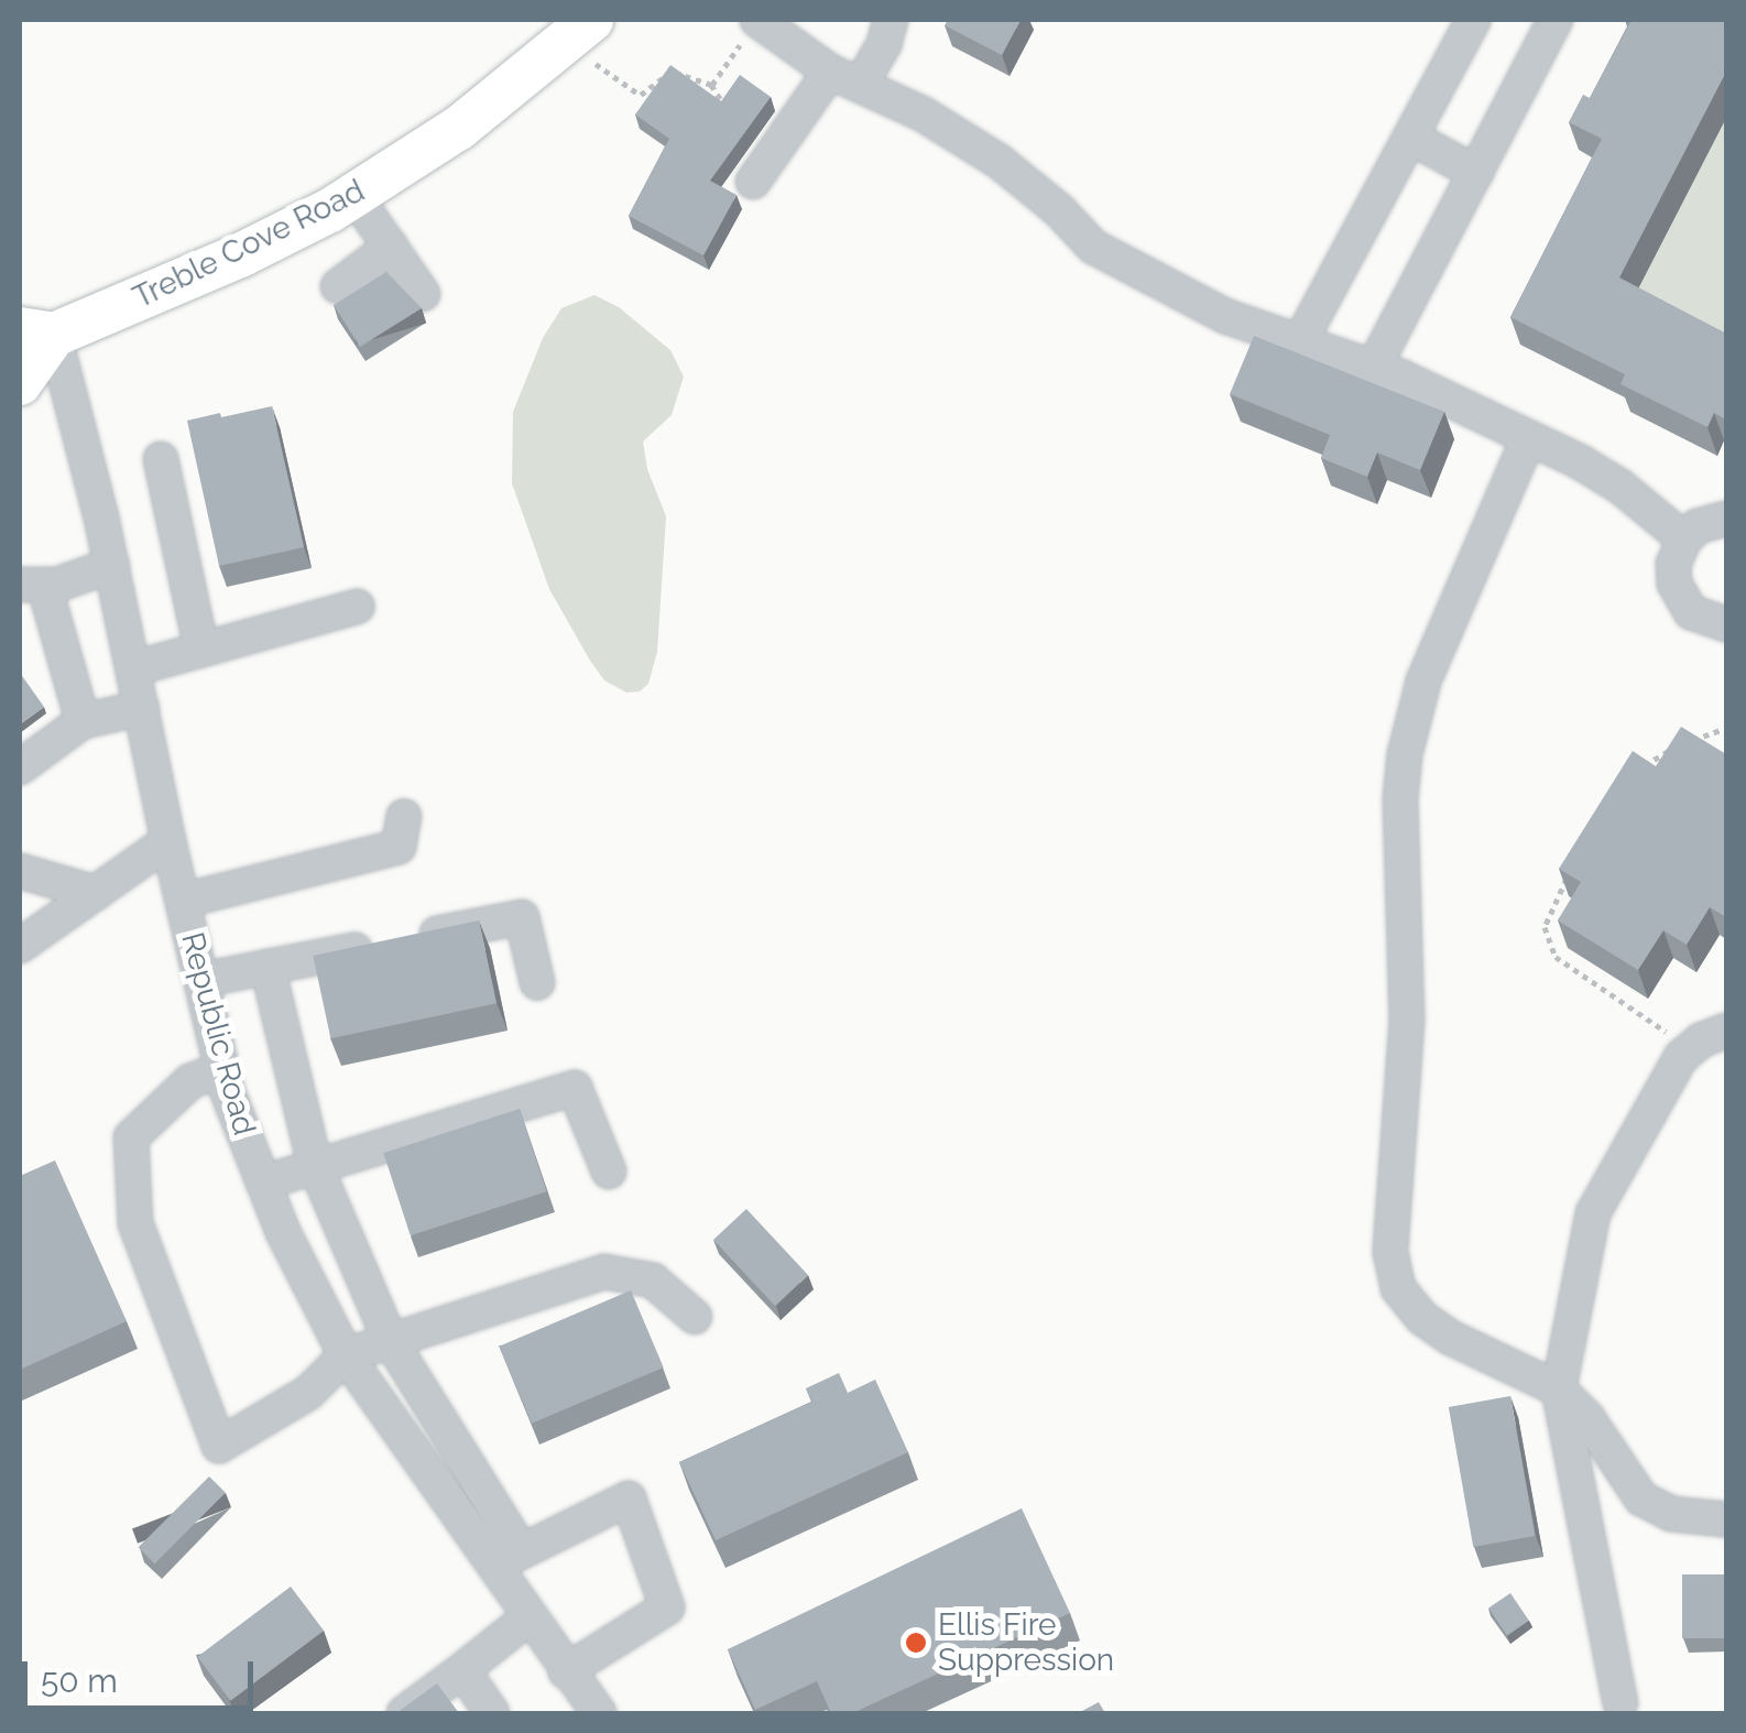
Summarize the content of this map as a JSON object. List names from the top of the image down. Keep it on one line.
{"streets":{"main road":["Treble Cove Road"],"street":["Republic Road"]},"crossings":[["Treble Cove Road","Republic Road"]],"places":["Ellis Fire Suppression"],"scale_bar":"50 m"}
